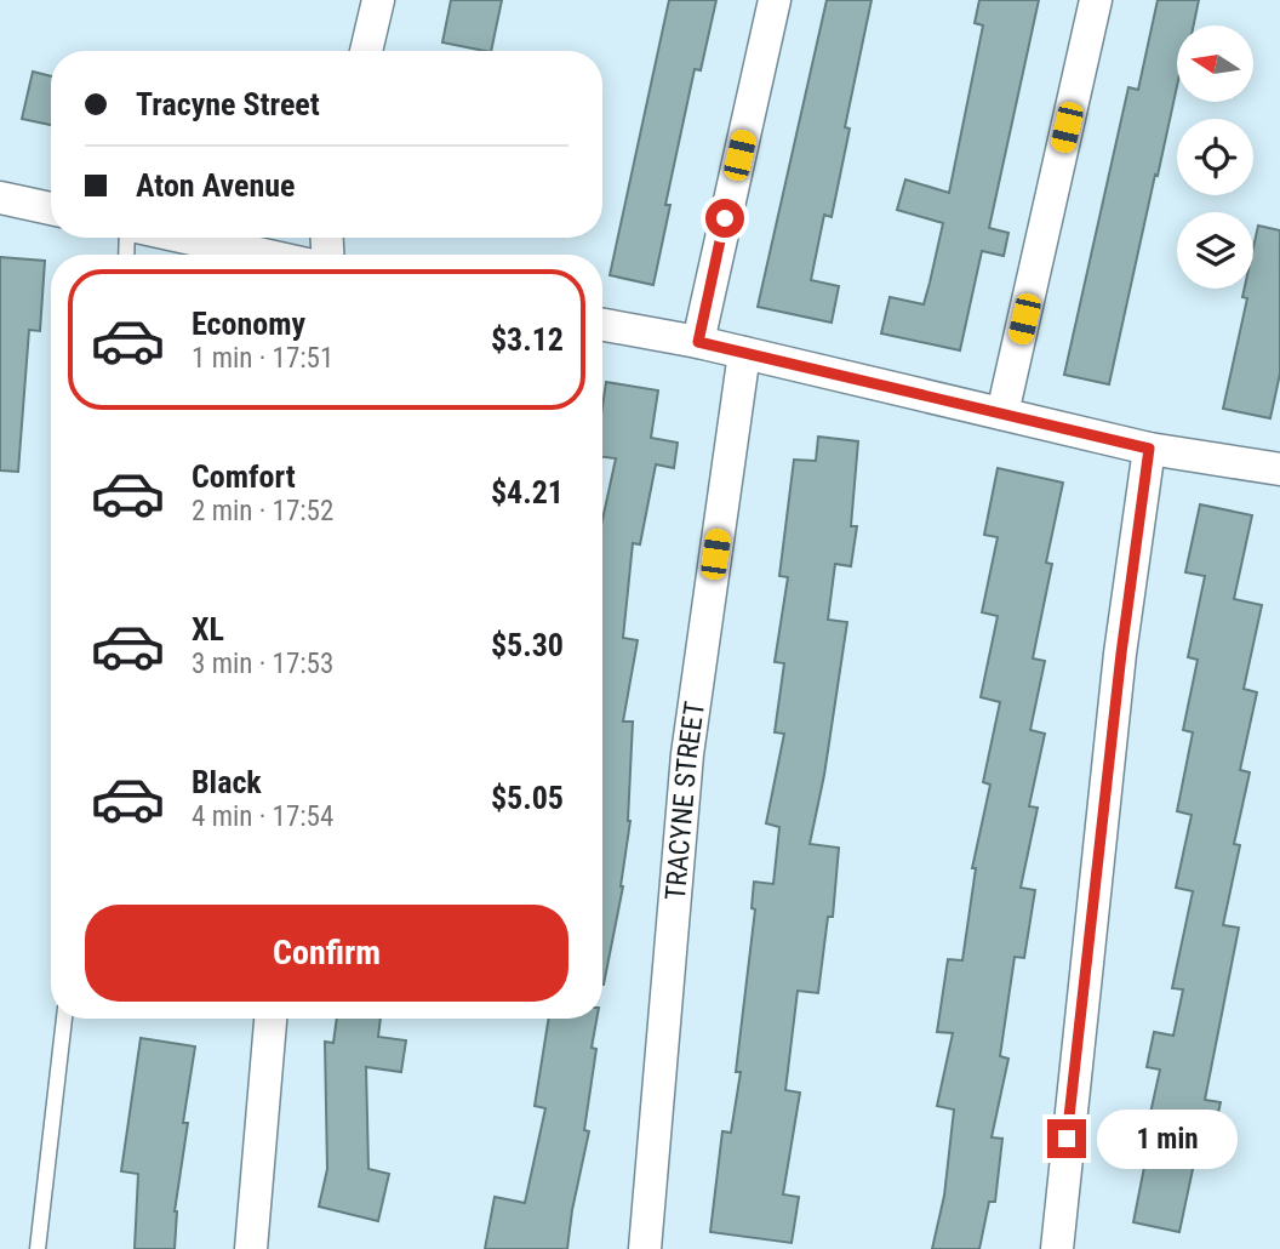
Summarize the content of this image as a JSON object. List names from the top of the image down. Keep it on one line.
{"streets":{"street":["TRACYNE STREET"]},"north":"left","page":{"banner":["Tracyne Street","Aton Avenue"],"list":[{"name":"Economy","note":"1 min · 17:51","value":"$3.12"},{"name":"Comfort","note":"2 min · 17:52","value":"$4.21"},{"name":"XL","note":"3 min · 17:53","value":"$5.30"},{"name":"Black","note":"4 min · 17:54","value":"$5.05"}],"buttons":"Confirm","bubble":"1 min"}}
